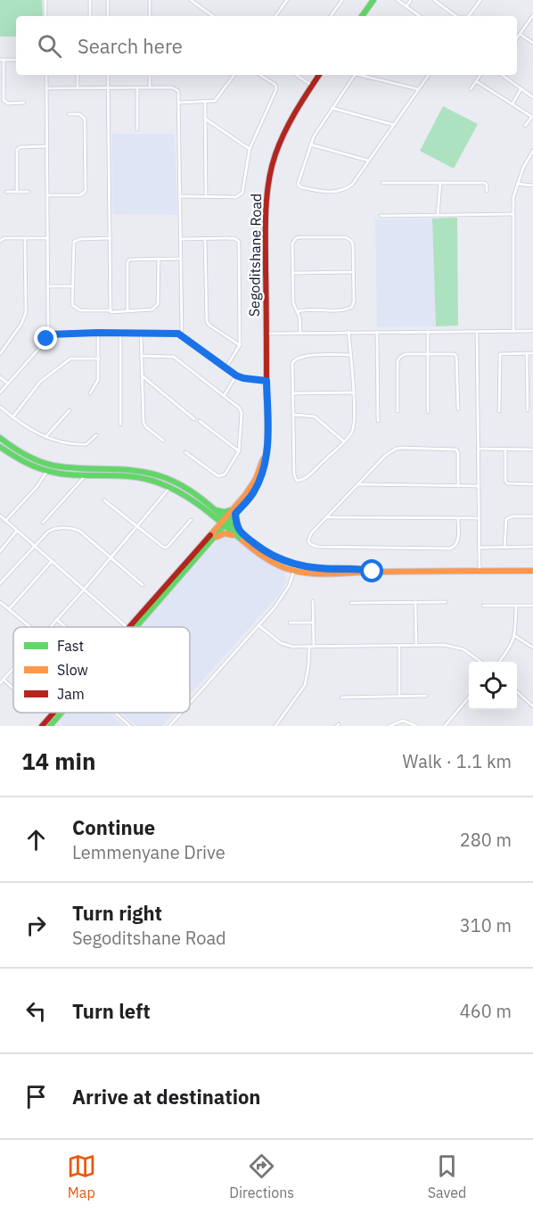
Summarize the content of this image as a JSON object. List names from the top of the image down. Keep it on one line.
{"streets":{"main road":["Segoditshane Road"]},"legend":["Fast","Slow","Jam"],"page":{"search":"Search here","heading":["14 min","Walk · 1.1 km"],"list":[["Continue","Lemmenyane Drive","280 m"],["Turn right","Segoditshane Road","310 m"],["Turn left","460 m"],"Arrive at destination"],"nav":["Map","Directions","Saved"]}}
